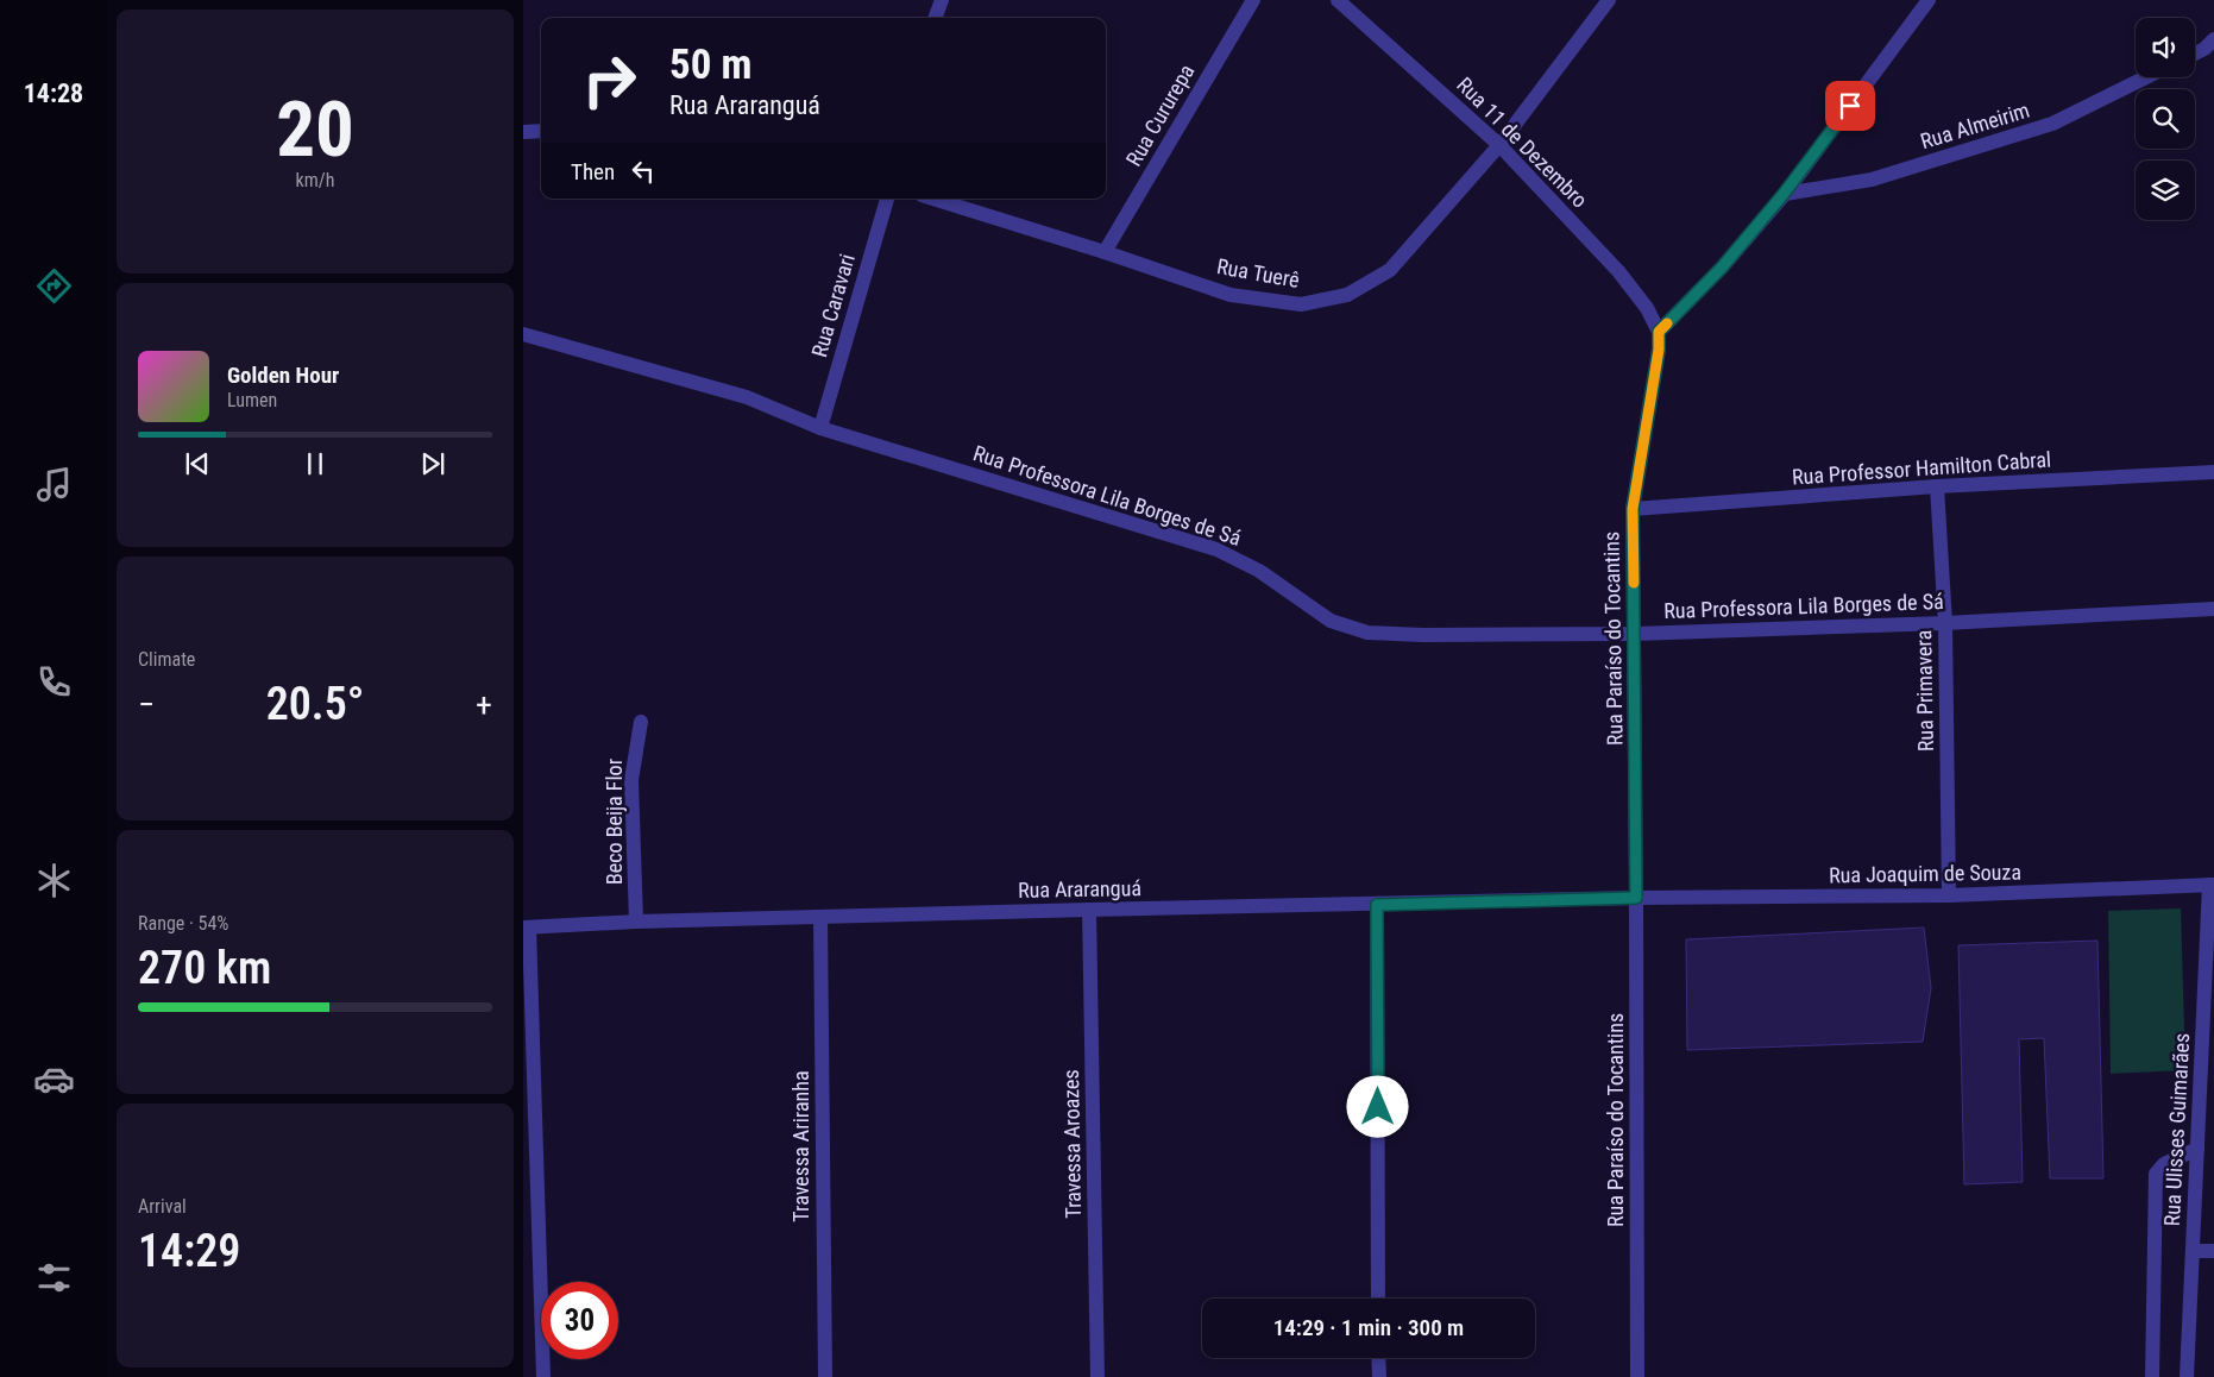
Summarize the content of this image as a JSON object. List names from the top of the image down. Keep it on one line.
{"streets":{"street":["Rua Cururepa","Rua Almeirim","Rua 11 de Dezembro","Rua Tuerê","Rua Caravari","Rua Professor Hamilton Cabral","Rua Professora Lila Borges de Sá","Rua Paraíso do Tocantins","Rua Primavera","Beco Beija Flor","Rua Joaquim de Souza","Rua Araranguá","Rua Ulisses Guimarães","Travessa Aroazes","Travessa Ariranha"]},"crossings":[["Rua Cururepa","Rua Tuerê"],["Rua 11 de Dezembro","Rua Tuerê"],["Rua 11 de Dezembro","Rua Paraíso do Tocantins"],["Rua Caravari","Rua Professora Lila Borges de Sá"],["Rua Professor Hamilton Cabral","Rua Paraíso do Tocantins"],["Rua Professor Hamilton Cabral","Rua Primavera"],["Rua Professora Lila Borges de Sá","Rua Paraíso do Tocantins"],["Rua Professora Lila Borges de Sá","Rua Primavera"],["Rua Paraíso do Tocantins","Rua Joaquim de Souza"],["Rua Paraíso do Tocantins","Rua Araranguá"],["Rua Primavera","Rua Joaquim de Souza"],["Beco Beija Flor","Rua Araranguá"],["Rua Joaquim de Souza","Rua Araranguá"],["Rua Joaquim de Souza","Rua Ulisses Guimarães"],["Rua Araranguá","Travessa Aroazes"],["Rua Araranguá","Travessa Ariranha"]],"page":{"tabs":"14:28","tile":[["20","km/h"],"Climate",["Range · 54%","270 km"],["Arrival","14:29"]],"turn":["50 m","Rua Araranguá"],"then":"Then","song":["Golden Hour","Lumen"],"heat":["−","20.5°","+"],"limit":"30","trip":"14:29 · 1 min · 300 m"}}
